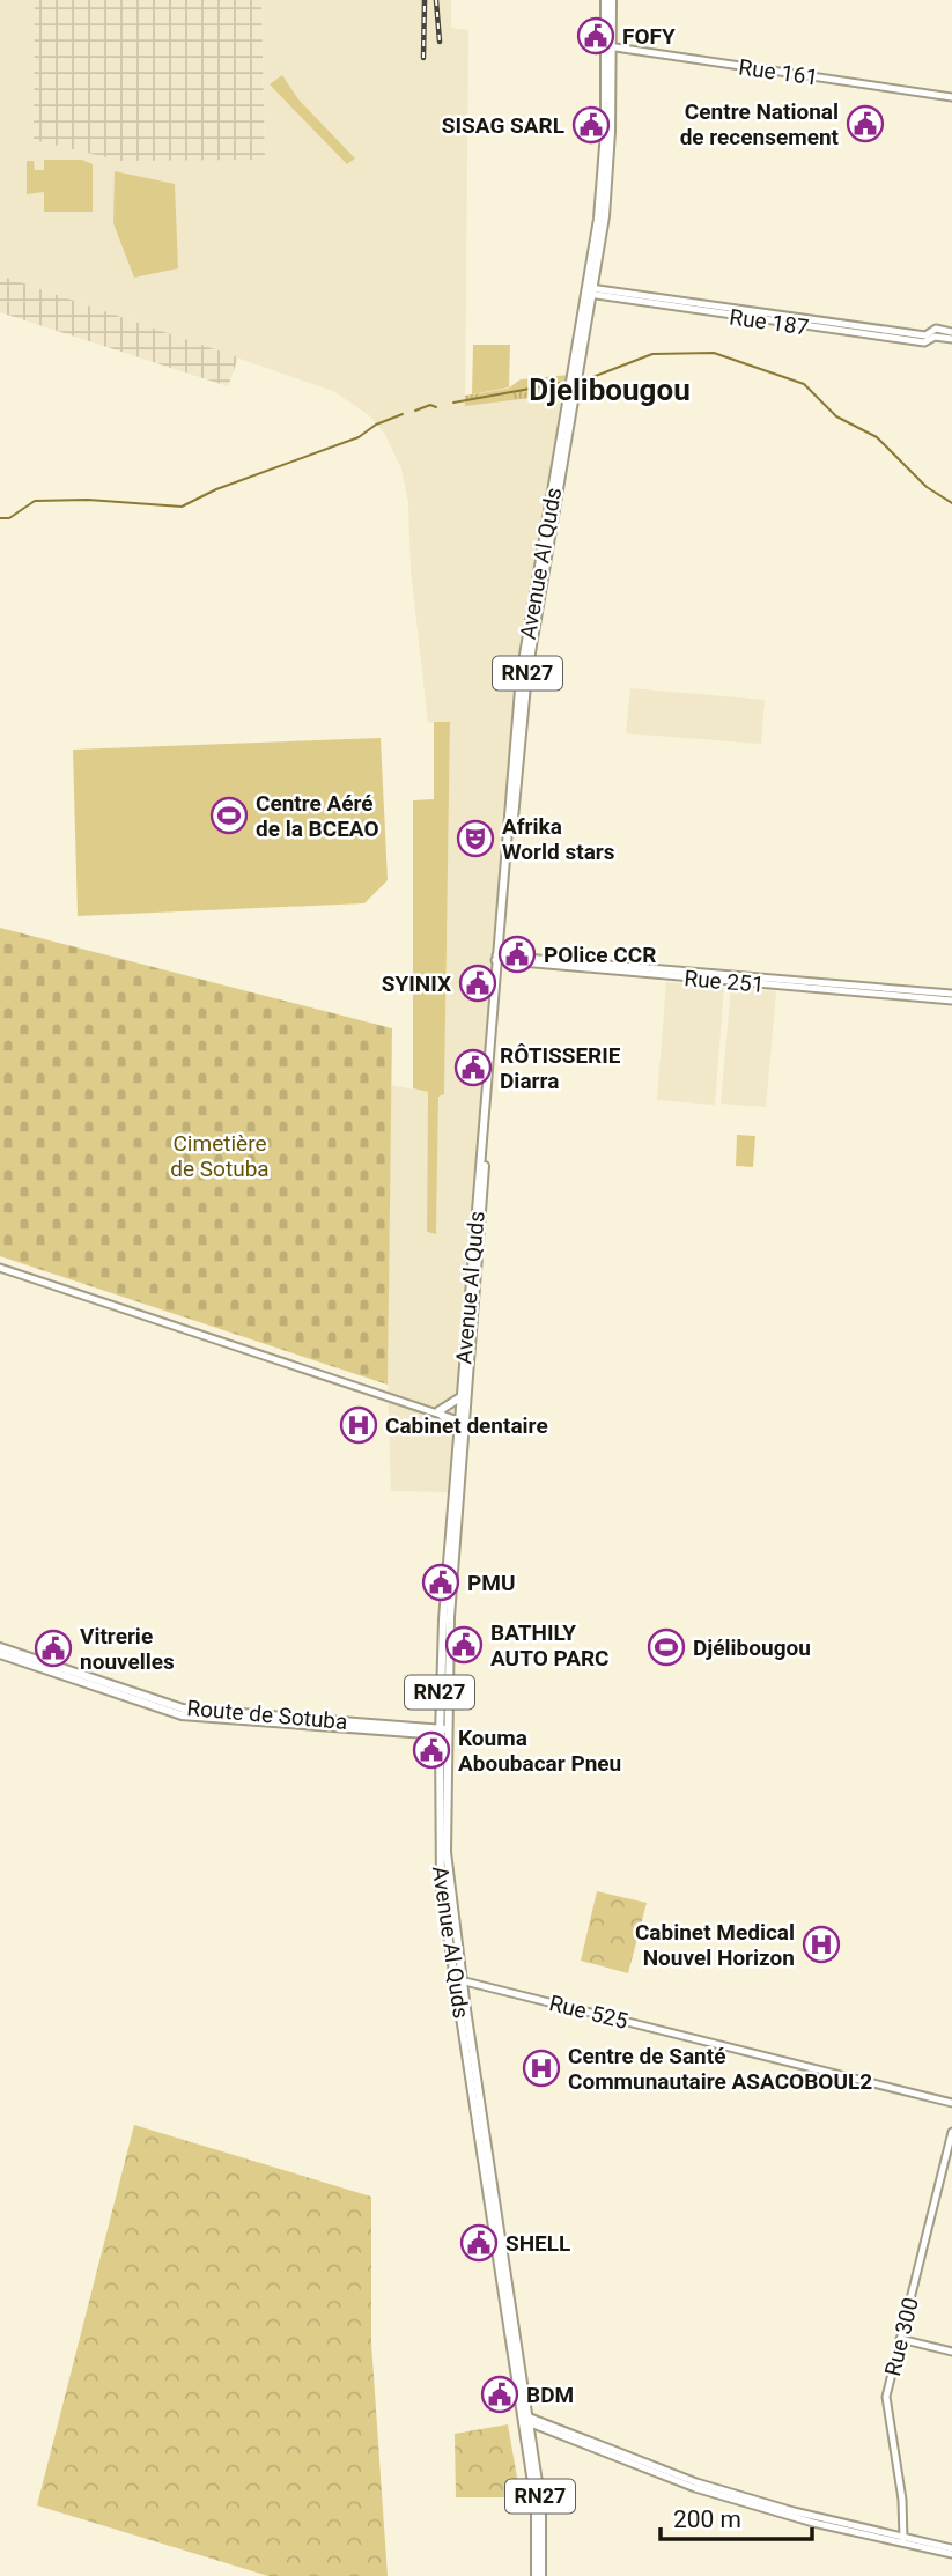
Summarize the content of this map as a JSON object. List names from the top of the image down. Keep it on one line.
{"streets":{"main road":["Avenue Al Quds","RN27","Route de Sotuba"],"street":["Rue 161","Rue 187","Rue 251","Rue 525","Rue 300"]},"crossings":[["Rue 161","Avenue Al Quds"],["Rue 187","Avenue Al Quds"],["Avenue Al Quds","Rue 251"],["Avenue Al Quds","Route de Sotuba"],["Avenue Al Quds","Rue 525"]],"districts":["Djelibougou"],"parks":["Cimetière de Sotuba"],"places":{"public building":["FOFY","Centre National de recensement","SISAG SARL","POlice CCR","SYINIX","RÔTISSERIE Diarra","PMU","BATHILY AUTO PARC","Vitrerie nouvelles","Kouma Aboubacar Pneu","SHELL","BDM"],"sports":["Centre Aéré de la BCEAO","Djélibougou"],"theatre":["Afrika World stars"],"hospital":["Cabinet dentaire","Cabinet Medical Nouvel Horizon","Centre de Santé Communautaire ASACOBOUL2"]},"scale_bar":"200 m"}
